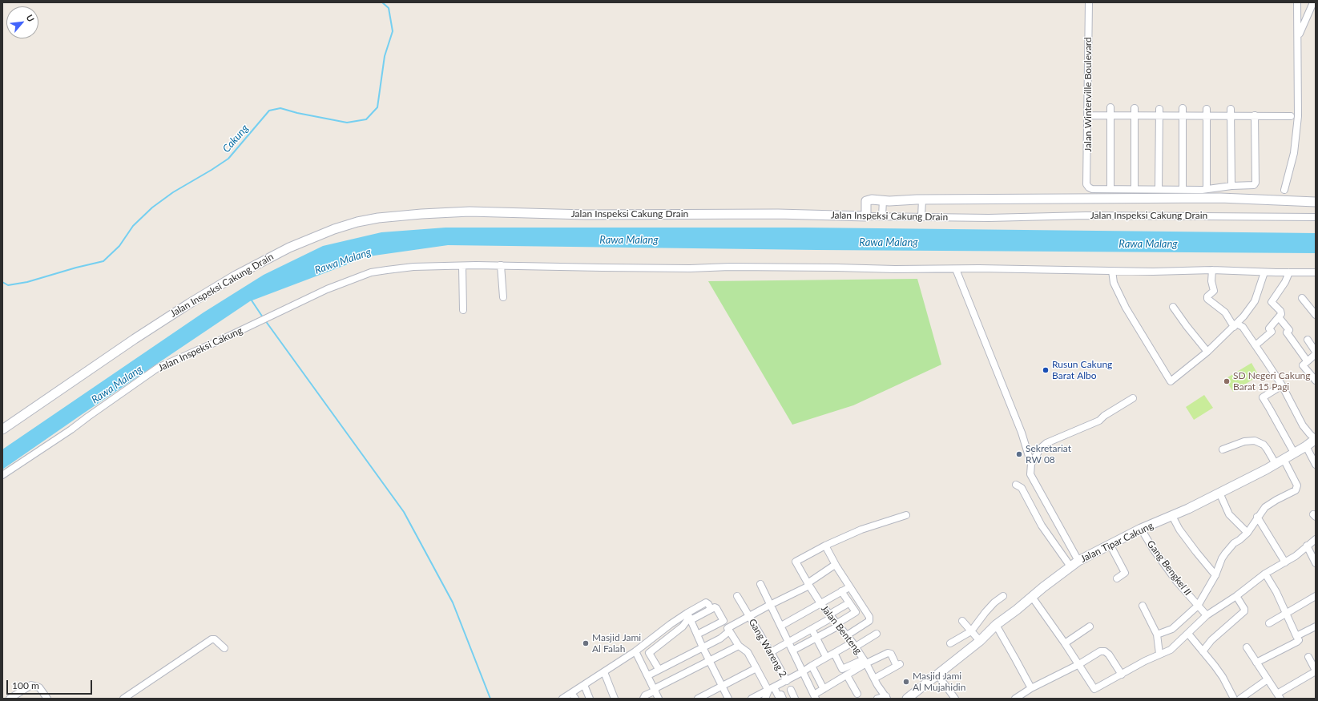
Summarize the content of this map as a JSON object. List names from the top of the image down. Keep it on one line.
{"streets":{"street":["Jalan Winterville Boulevard","Jalan Inspeksi Cakung Drain","Jalan Inspeksi Cakung","Jalan Tipar Cakung","Gang Bengkel II","Jalan Benteng","Gang Wareng 2"]},"crossings":[["Jalan Tipar Cakung","Gang Bengkel II"]],"water":["Cakung","Rawa Malang"],"places":["Rusun Cakung Barat Albo","SD Negeri Cakung Barat 15 Pagi","Sekretariat RW 08","Masjid Jami Al Falah","Masjid Jami Al Mujahidin"],"scale_bar":"100 m","north":"top right"}
